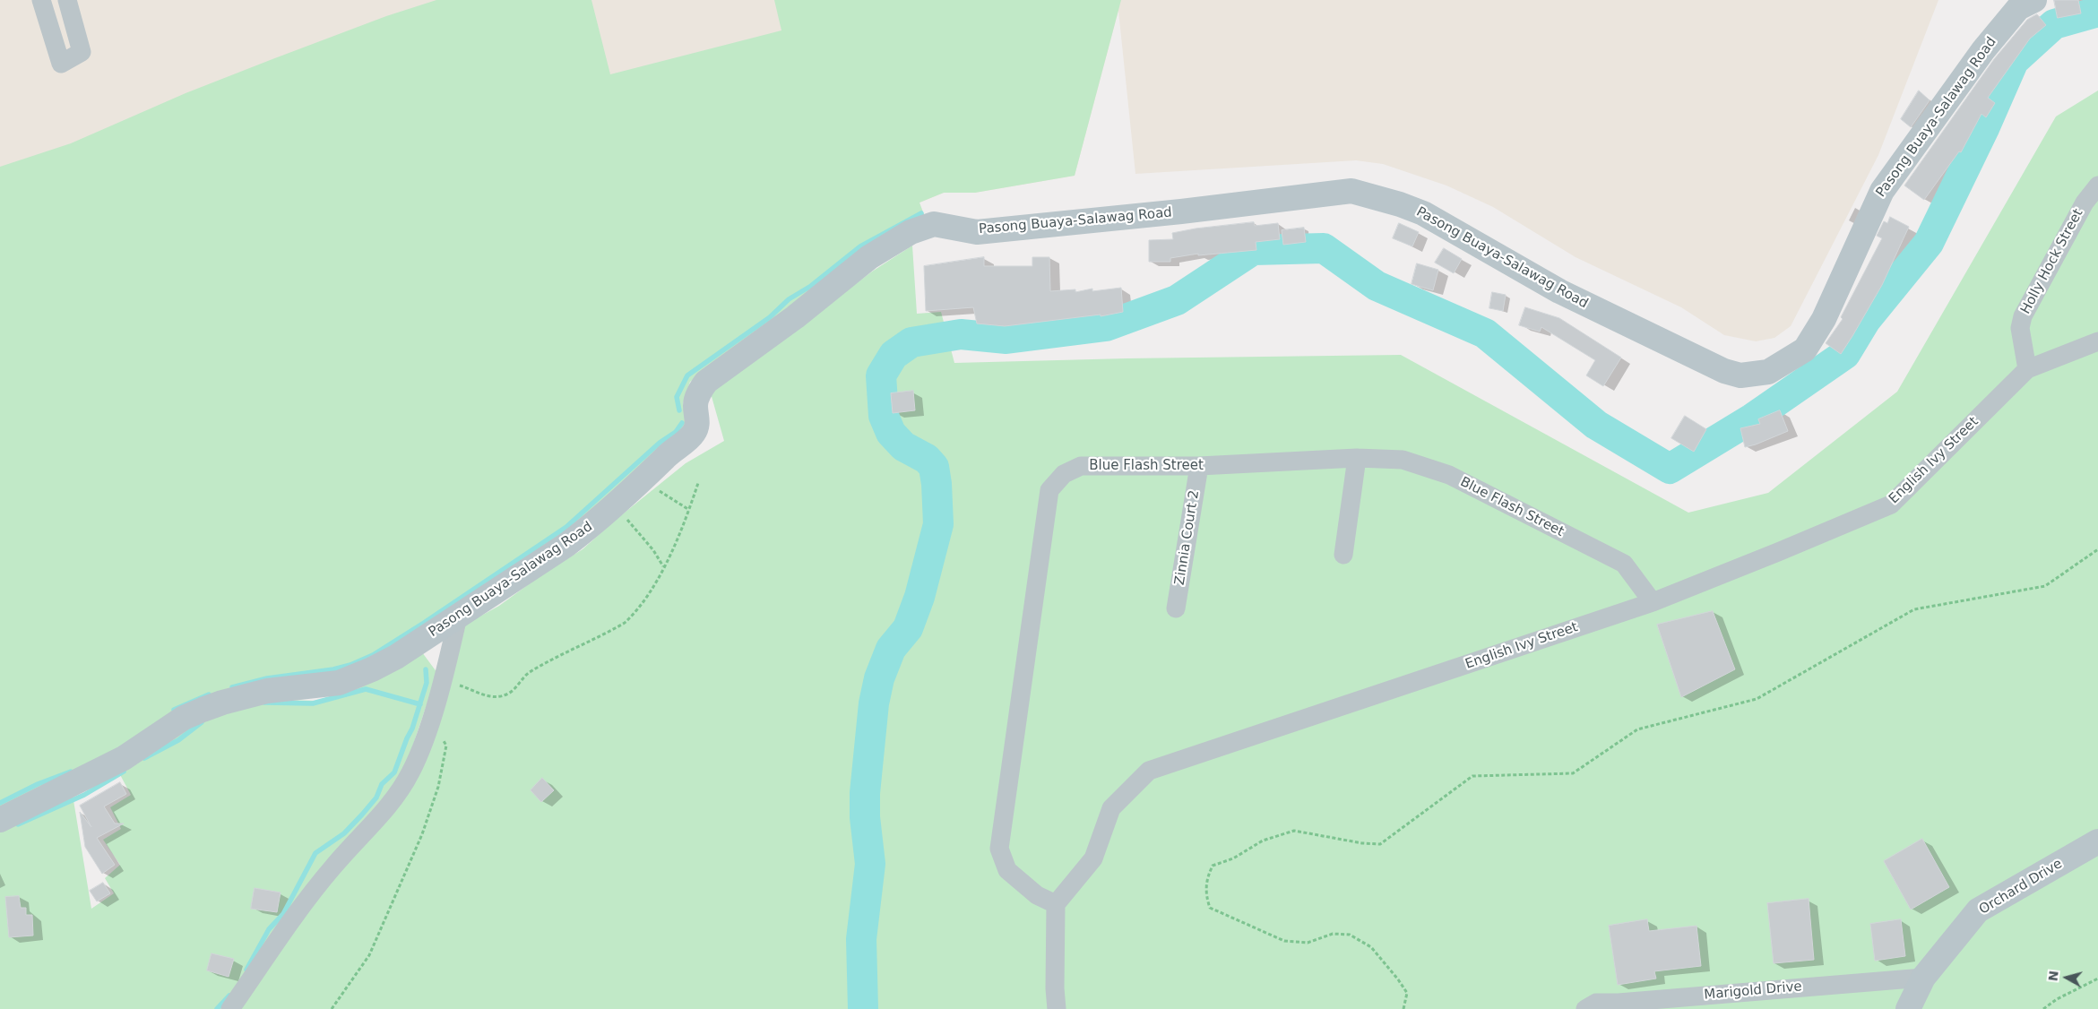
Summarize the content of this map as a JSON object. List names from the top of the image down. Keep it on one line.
{"streets":{"street":["Pasong Buaya-Salawag Road","Holly Hock Street","English Ivy Street","Blue Flash Street","Zinnia Court 2","Orchard Drive","Marigold Drive"]},"crossings":[["Holly Hock Street","English Ivy Street"],["English Ivy Street","Blue Flash Street"],["Blue Flash Street","Zinnia Court 2"],["Orchard Drive","Marigold Drive"]],"north":"left"}
